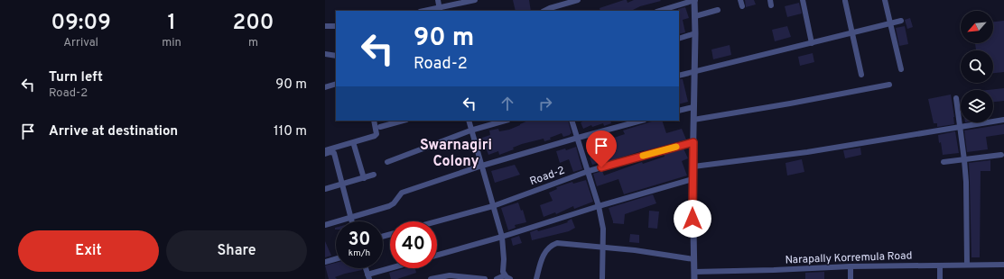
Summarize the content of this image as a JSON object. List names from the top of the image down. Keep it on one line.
{"streets":{"street":["Road-2","Narapally Korremula Road"]},"districts":["Swarnagiri Colony"],"north":"bottom left","page":{"eta":["09:09","Arrival","1","min","200","m"],"turn":["90 m","Road-2"],"list":[{"name":"Turn left","note":"Road-2","value":"90 m"},{"name":"Arrive at destination","value":"110 m"}],"speed":"30 km/h","limit":"40","buttons":["Exit","Share"]}}
